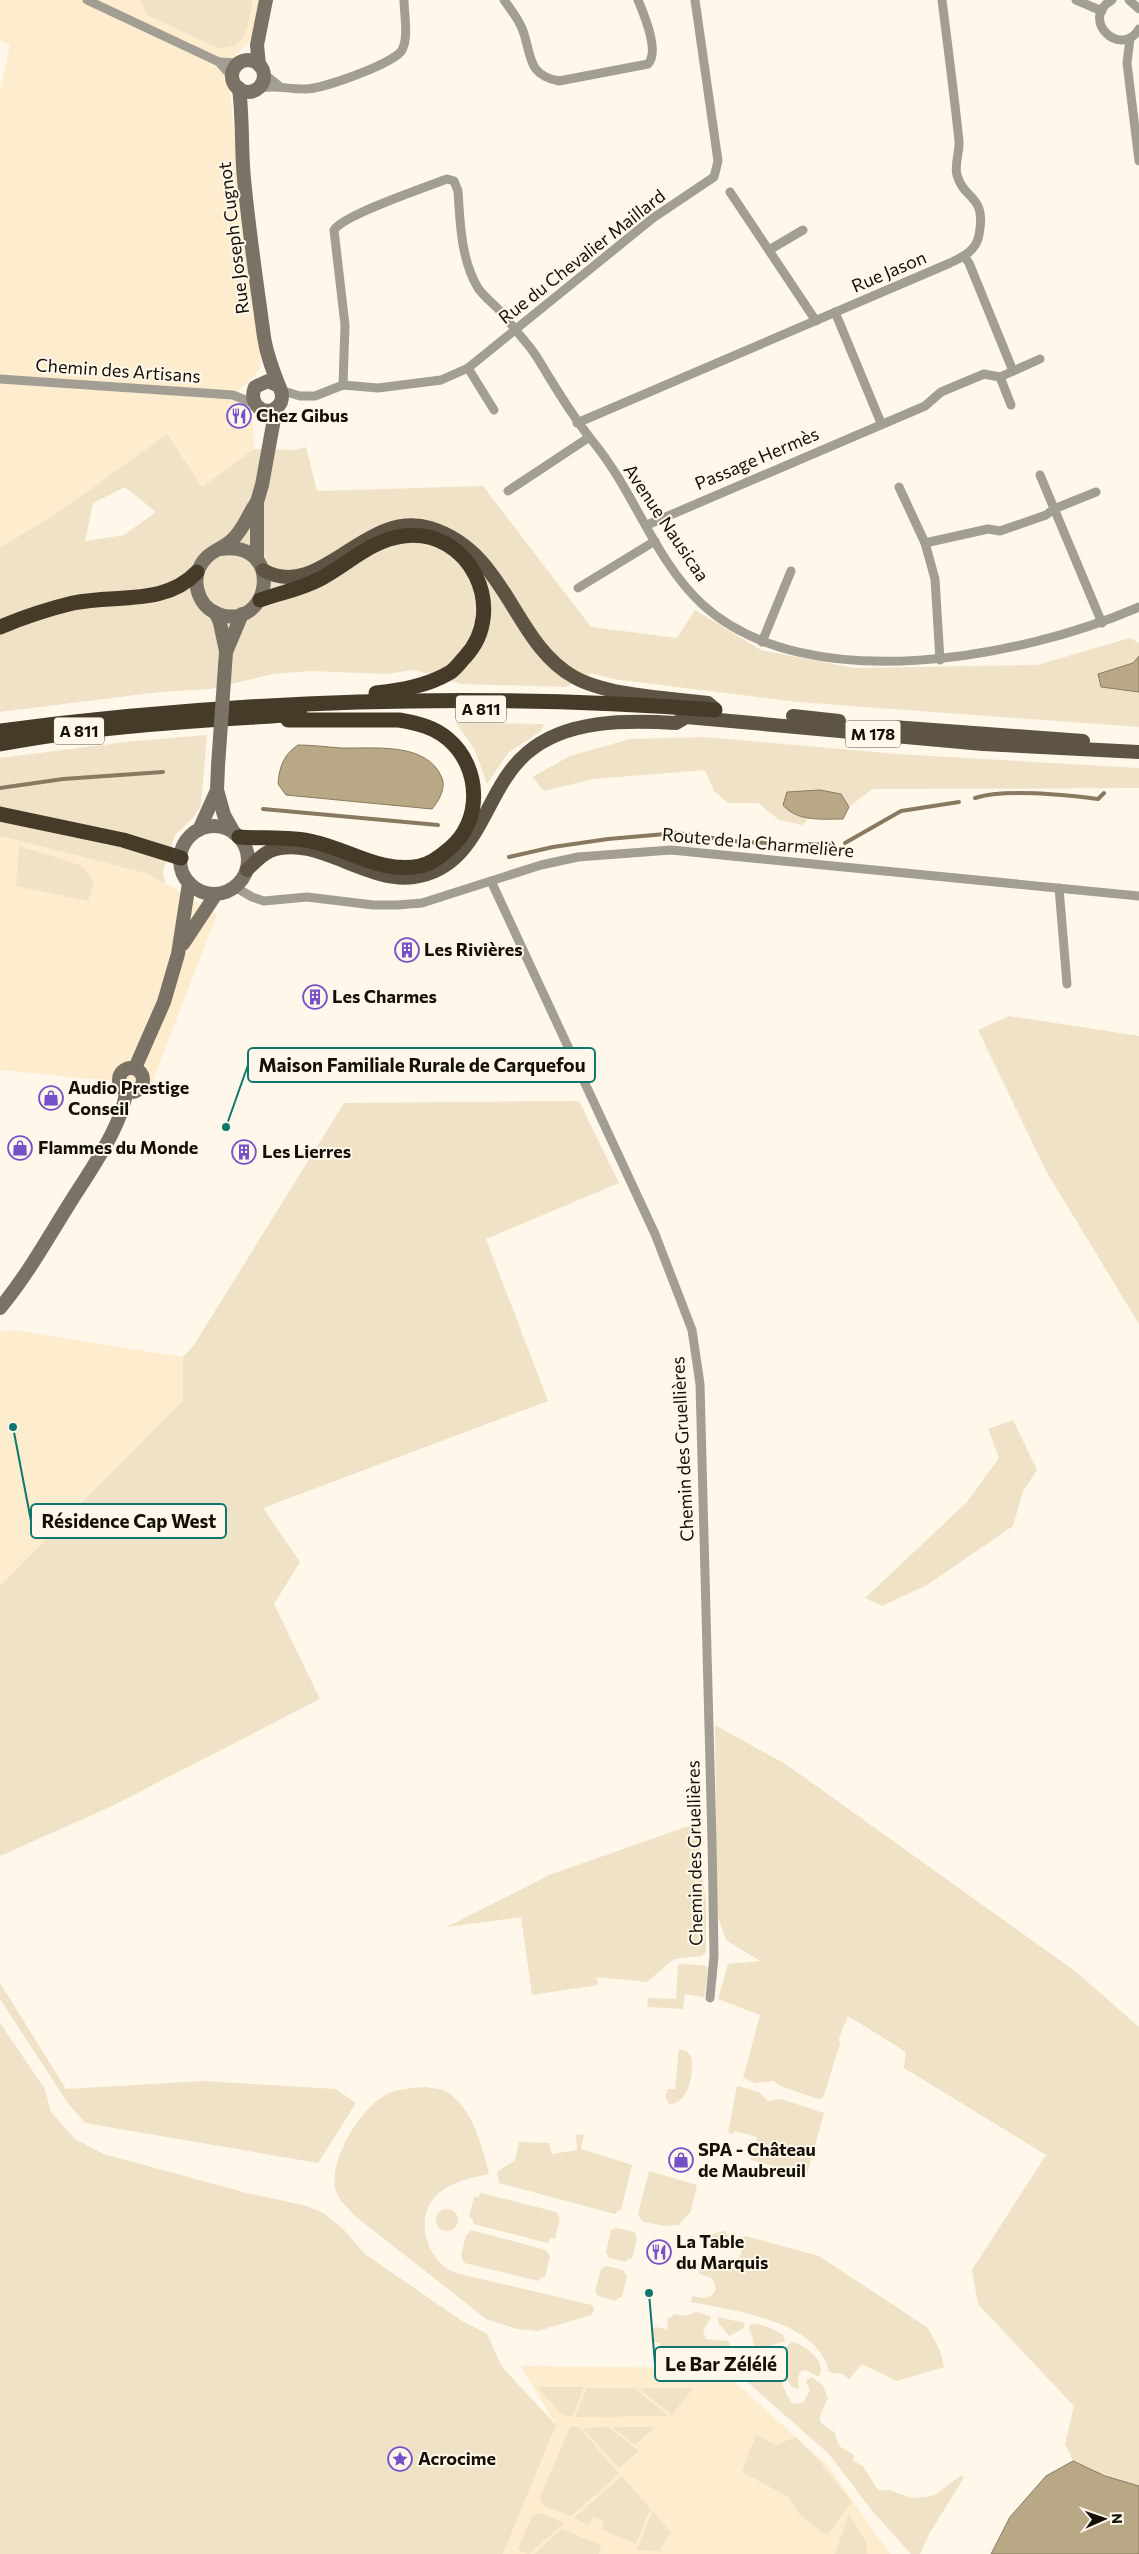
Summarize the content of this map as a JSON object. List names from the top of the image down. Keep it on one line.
{"streets":{"highway":["A 811"],"main road":["Rue Joseph Cugnot","M 178"],"street":["Rue du Chevalier Maillard","Rue Jason","Chemin des Artisans","Passage Hermès","Avenue Nausicaa","Route de la Charmelière","Chemin des Gruellières"]},"crossings":[["Rue Joseph Cugnot","Rue du Chevalier Maillard"],["Rue Joseph Cugnot","Chemin des Artisans"],["Rue du Chevalier Maillard","Chemin des Artisans"],["Rue du Chevalier Maillard","Avenue Nausicaa"],["Rue Jason","Avenue Nausicaa"],["Passage Hermès","Avenue Nausicaa"],["A 811","M 178"],["Route de la Charmelière","Chemin des Gruellières"]],"places":{"restaurant":["Chez Gibus","La Table du Marquis"],"building":["Les Rivières","Les Charmes","Les Lierres"],"shop":["Audio Prestige Conseil","Flammes du Monde","SPA - Château de Maubreuil"],"other":["Maison Familiale Rurale de Carquefou","Résidence Cap West","Le Bar Zélélé"],"place":["Acrocime"]},"north":"right"}
